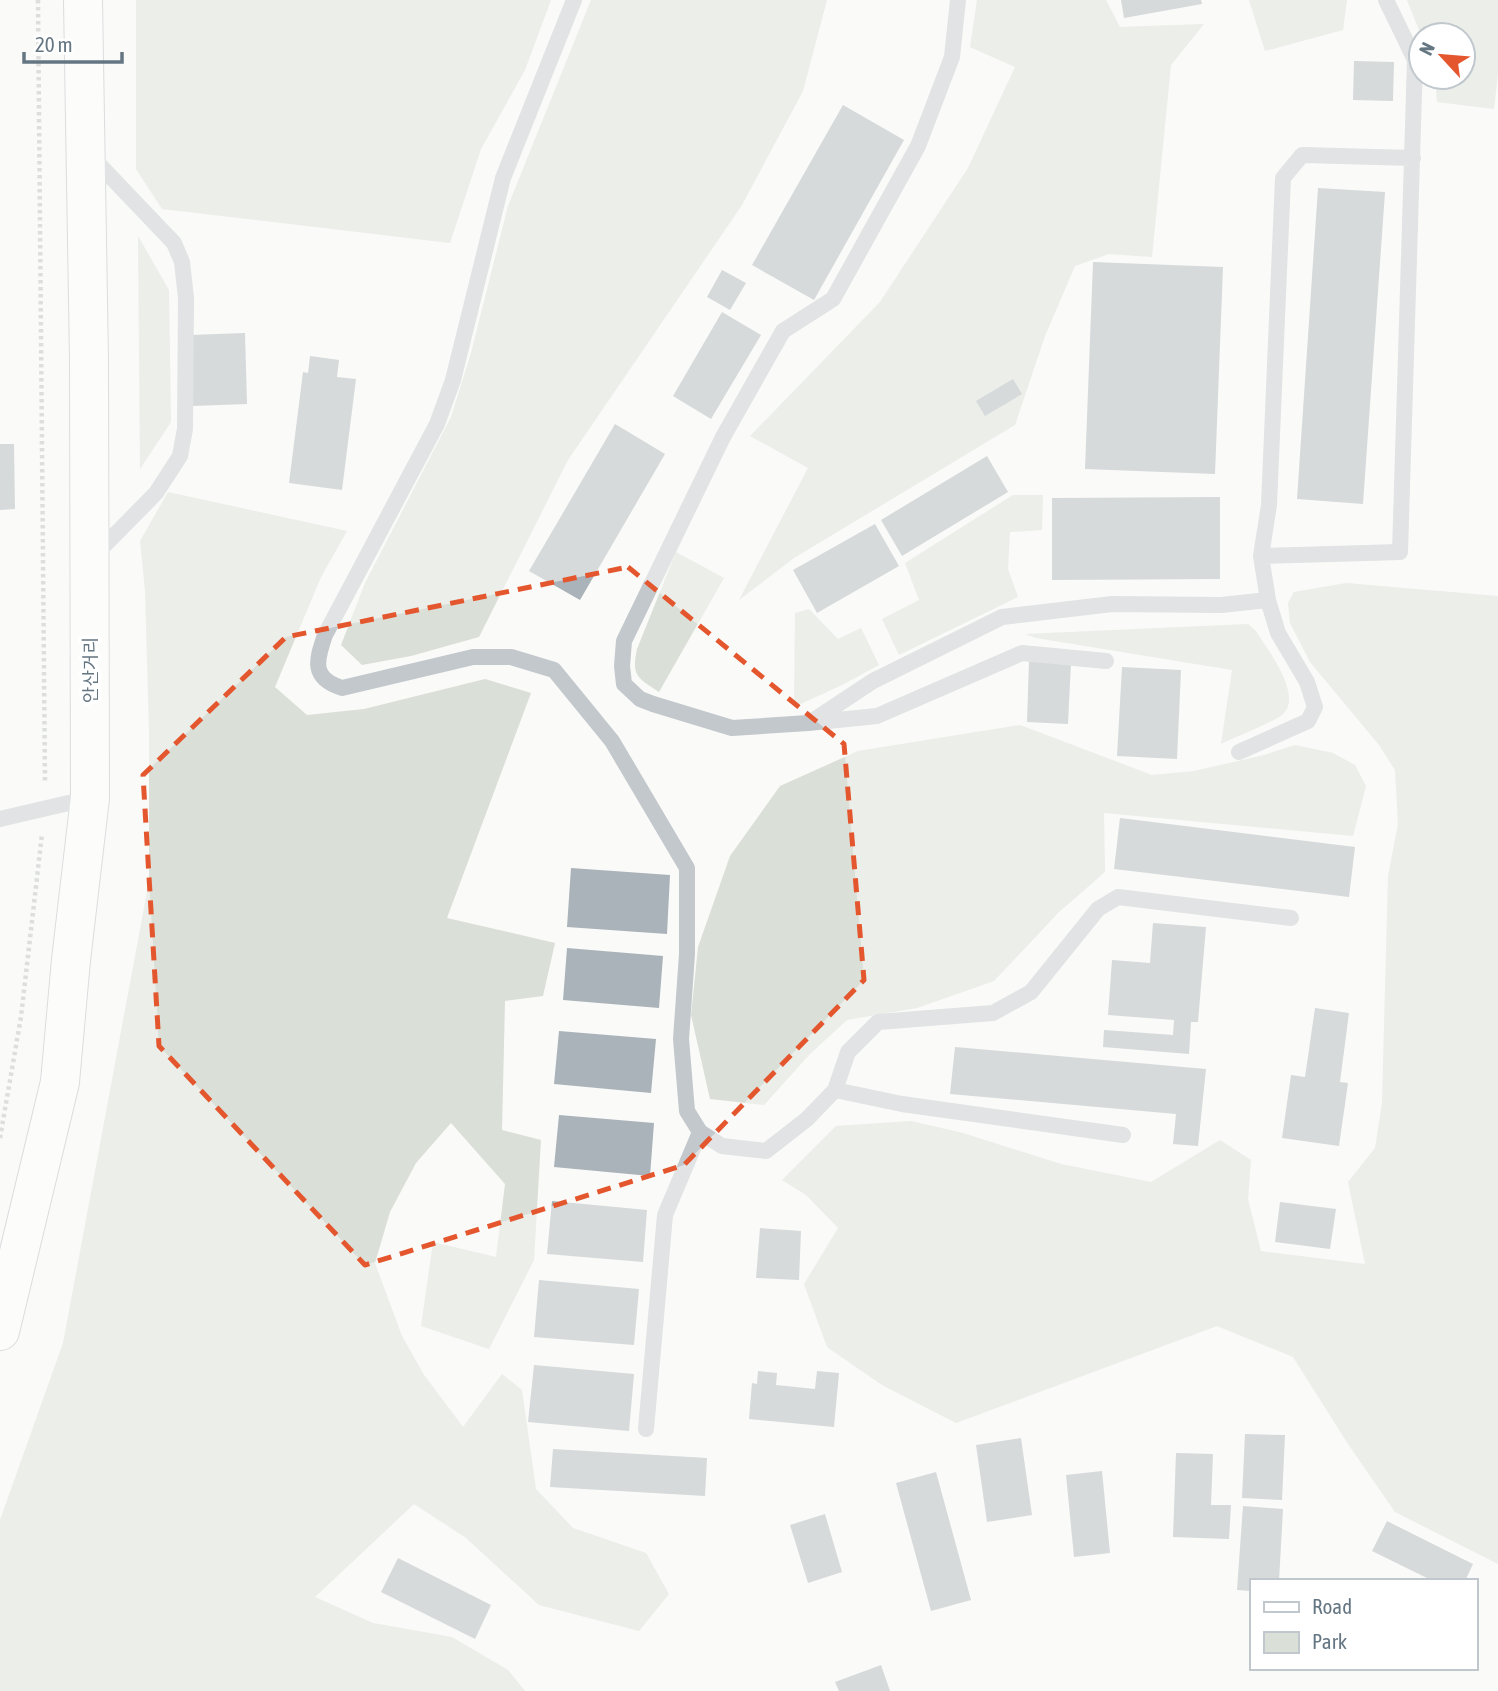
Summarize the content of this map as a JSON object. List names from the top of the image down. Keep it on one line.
{"streets":{"main road":["안산거리"]},"legend":["Road","Park"],"scale_bar":"20 m","north":"top left"}
